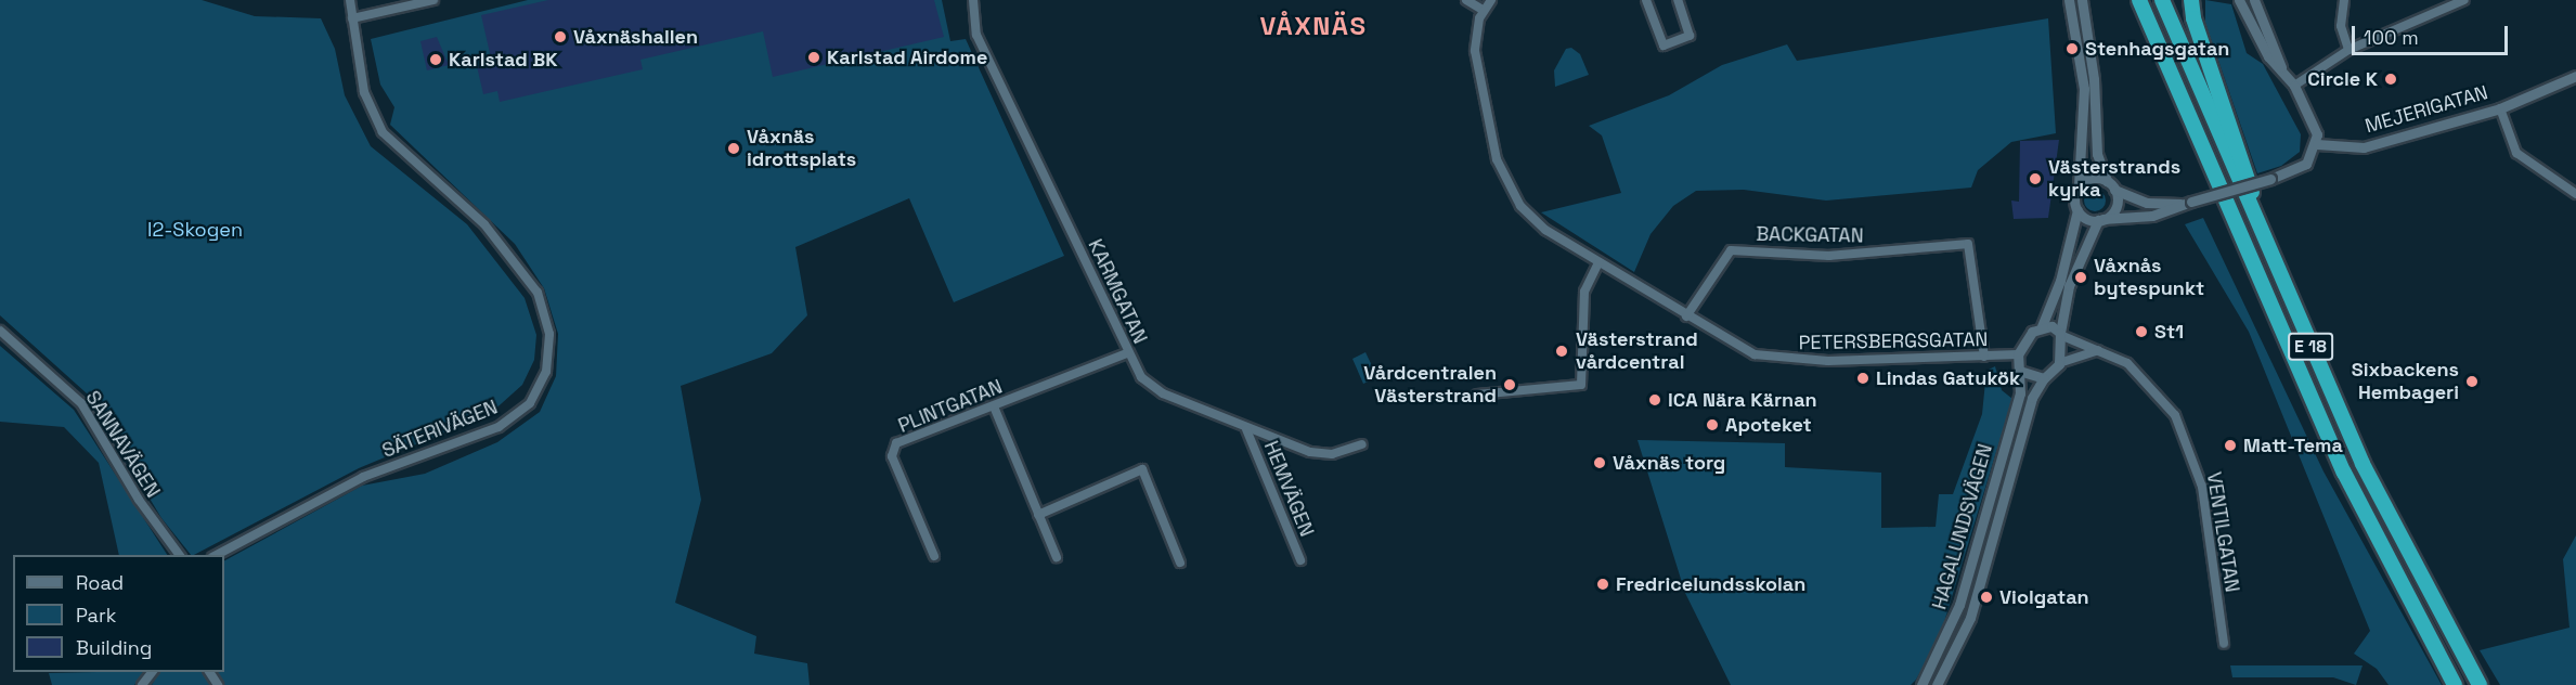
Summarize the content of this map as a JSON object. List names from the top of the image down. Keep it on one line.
{"streets":{"highway":["E 18"],"street":["MEJERIGATAN","BACKGATAN","KARMGATAN","PETERSBERGSGATAN","PLINTGATAN","SÄTERIVÄGEN","SANNAVÄGEN","HEMVÄGEN","HAGALUNDSVÄGEN","VENTILGATAN"]},"crossings":[["BACKGATAN","PETERSBERGSGATAN"],["KARMGATAN","PLINTGATAN"],["KARMGATAN","HEMVÄGEN"],["PETERSBERGSGATAN","HAGALUNDSVÄGEN"],["PETERSBERGSGATAN","VENTILGATAN"],["HAGALUNDSVÄGEN","VENTILGATAN"]],"districts":["VÅXNÄS"],"parks":["I2-Skogen"],"places":["Våxnäshallen","Stenhagsgatan","Karlstad Airdome","Karlstad BK","Circle K","Våxnäs idrottsplats","Västerstrands kyrka","Våxnås bytespunkt","St1","Västerstrand vårdcentral","Lindas Gatukök","Sixbackens Hembageri","Vårdcentralen Västerstrand","ICA Nära Kärnan","Apoteket","Matt-Tema","Våxnäs torg","Fredricelundsskolan","Violgatan"],"legend":["Road","Park","Building"],"scale_bar":"100 m"}
